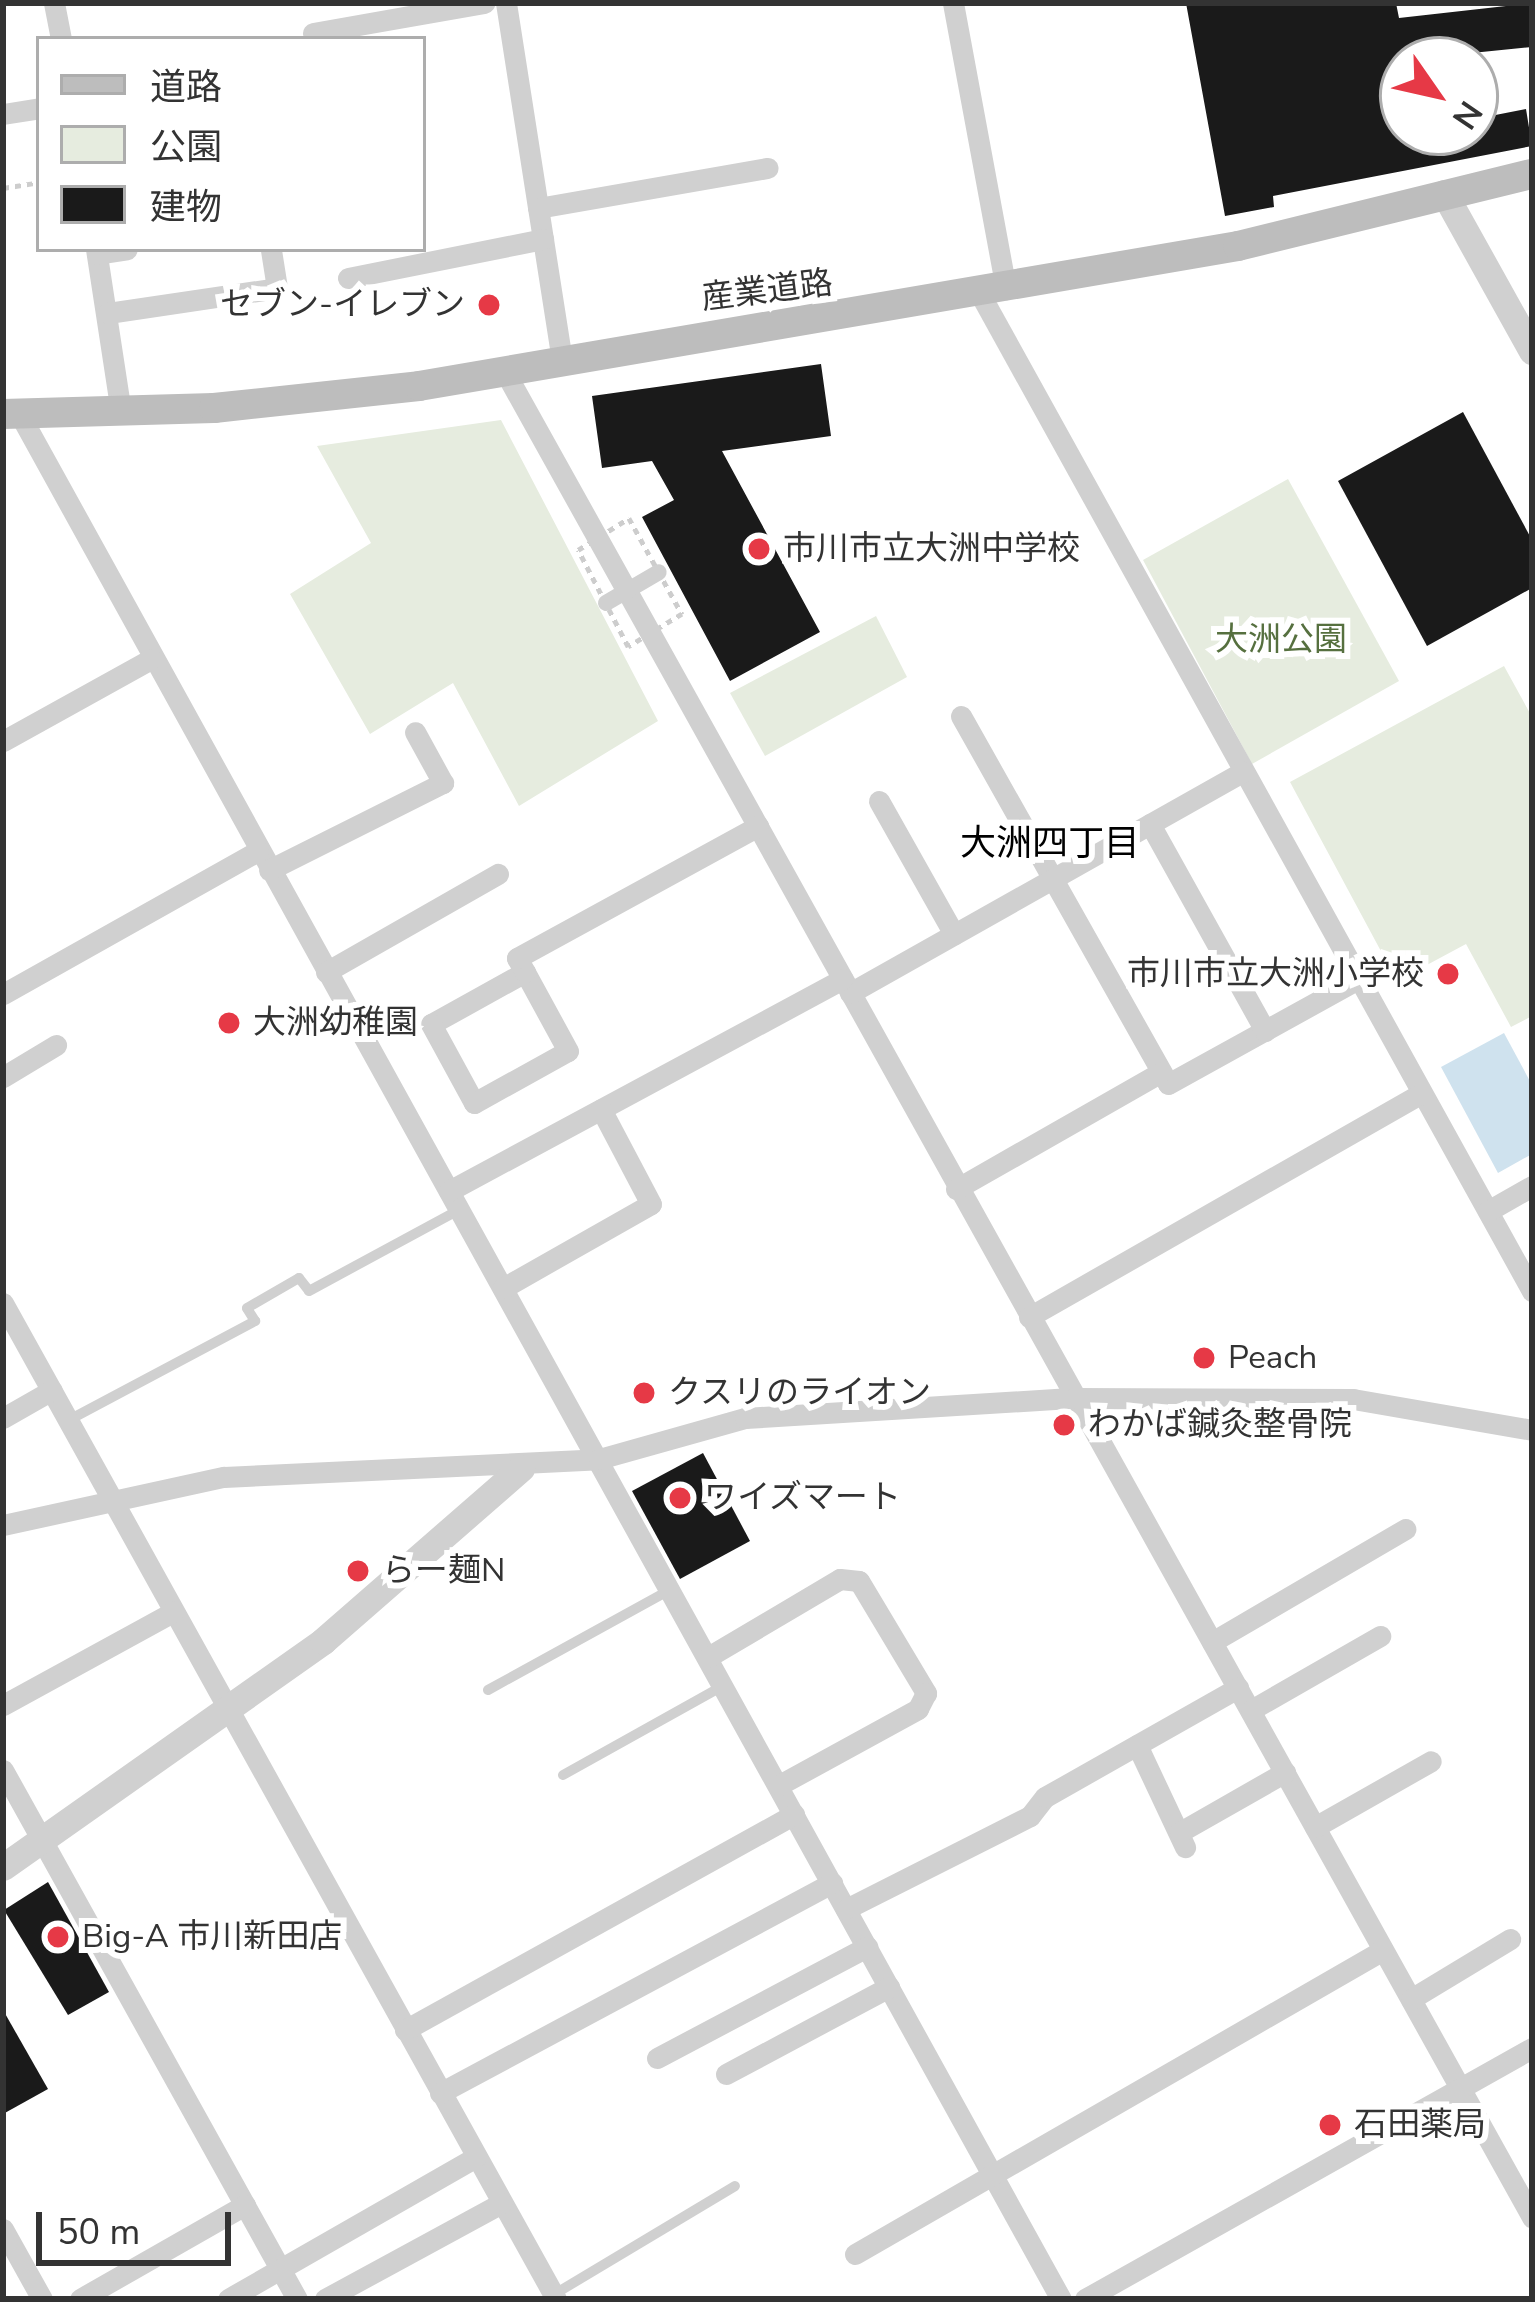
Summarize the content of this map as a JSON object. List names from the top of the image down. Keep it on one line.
{"streets":{"main road":["産業道路"]},"districts":["大洲四丁目"],"parks":["大洲公園"],"places":["セブン-イレブン","市川市立大洲中学校","市川市立大洲小学校","大洲幼稚園","Peach","クスリのライオン","わかば鍼灸整骨院","ワイズマート","らー麺N","Big-A 市川新田店","石田薬局"],"legend":["道路","公園","建物"],"scale_bar":"50 m","north":"bottom right"}
